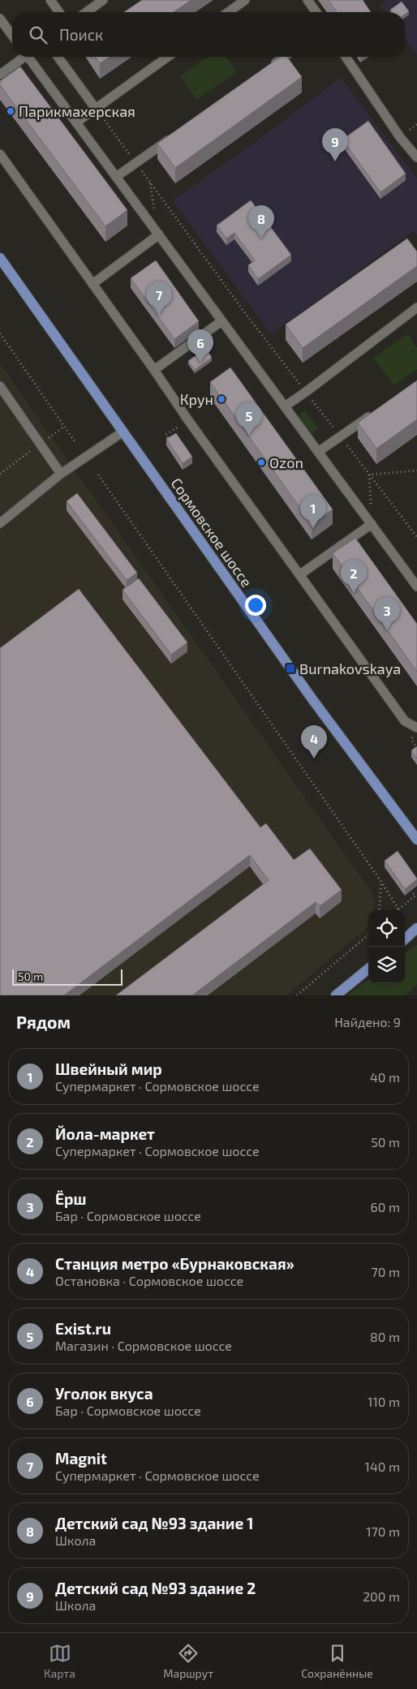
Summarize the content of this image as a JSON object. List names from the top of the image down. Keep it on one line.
{"streets":{"main road":["Сормовское шоссе"]},"places":{"other":["Парикмахерская","Крун","Ozon"],"transit":["Burnakovskaya"]},"scale_bar":"50 m","page":{"search":"Поиск","pins":["9","8","7","6","5","1","2","3","4"],"scale":"50 m","heading":["Рядом","Найдено: 9"],"list":[{"mark":"1","name":"Швейный мир","note":"Супермаркет · Сормовское шоссе","value":"40 m"},{"mark":"2","name":"Йола-маркет","note":"Супермаркет · Сормовское шоссе","value":"50 m"},{"mark":"3","name":"Ёрш","note":"Бар · Сормовское шоссе","value":"60 m"},{"mark":"4","name":"Станция метро «Бурнаковская»","note":"Остановка · Сормовское шоссе","value":"70 m"},{"mark":"5","name":"Exist.ru","note":"Магазин · Сормовское шоссе","value":"80 m"},{"mark":"6","name":"Уголок вкуса","note":"Бар · Сормовское шоссе","value":"110 m"},{"mark":"7","name":"Magnit","note":"Супермаркет · Сормовское шоссе","value":"140 m"},{"mark":"8","name":"Детский сад №93 здание 1","note":"Школа","value":"170 m"},{"mark":"9","name":"Детский сад №93 здание 2","note":"Школа","value":"200 m"}],"nav":["Карта","Маршрут","Сохранённые"]}}
